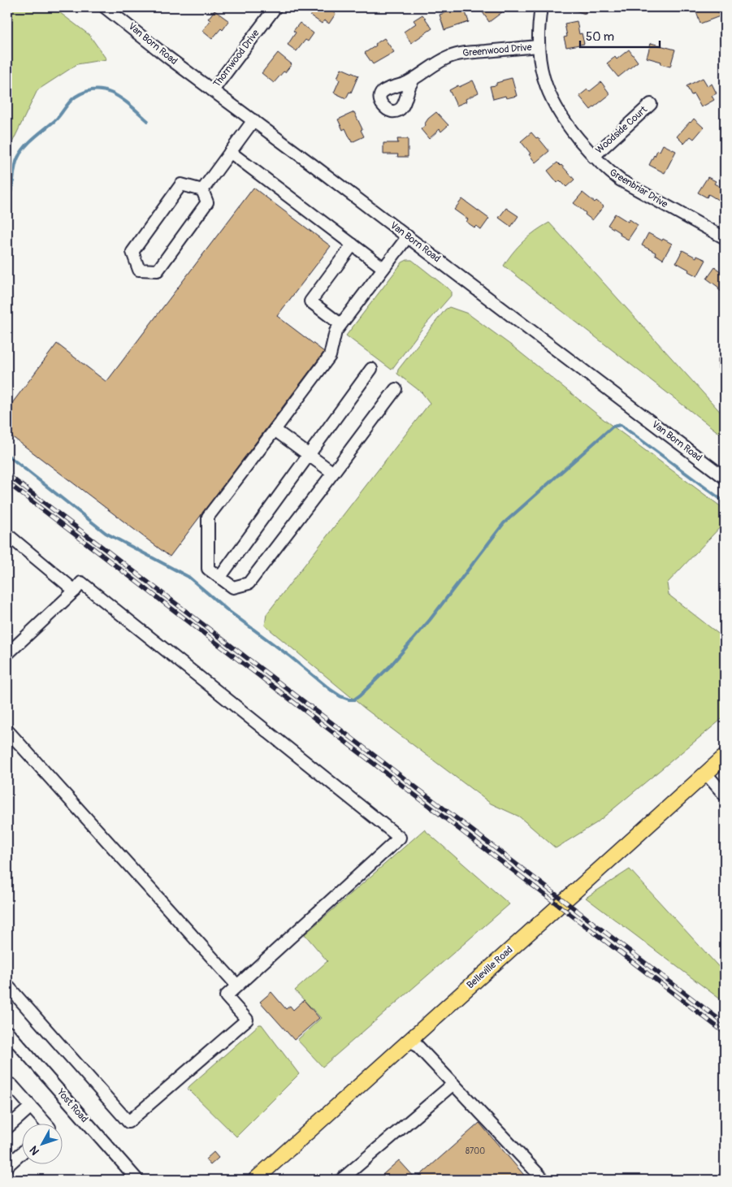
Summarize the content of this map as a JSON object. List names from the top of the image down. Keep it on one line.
{"streets":{"main road":["Belleville Road"],"street":["Van Born Road","Greenwood Drive","Thornwood Drive","Woodside Court","Greenbriar Drive","Yost Road"]},"crossings":[["Van Born Road","Thornwood Drive"],["Greenwood Drive","Greenbriar Drive"],["Woodside Court","Greenbriar Drive"]],"house_numbers":["8700"],"scale_bar":"50 m","north":"bottom left"}
